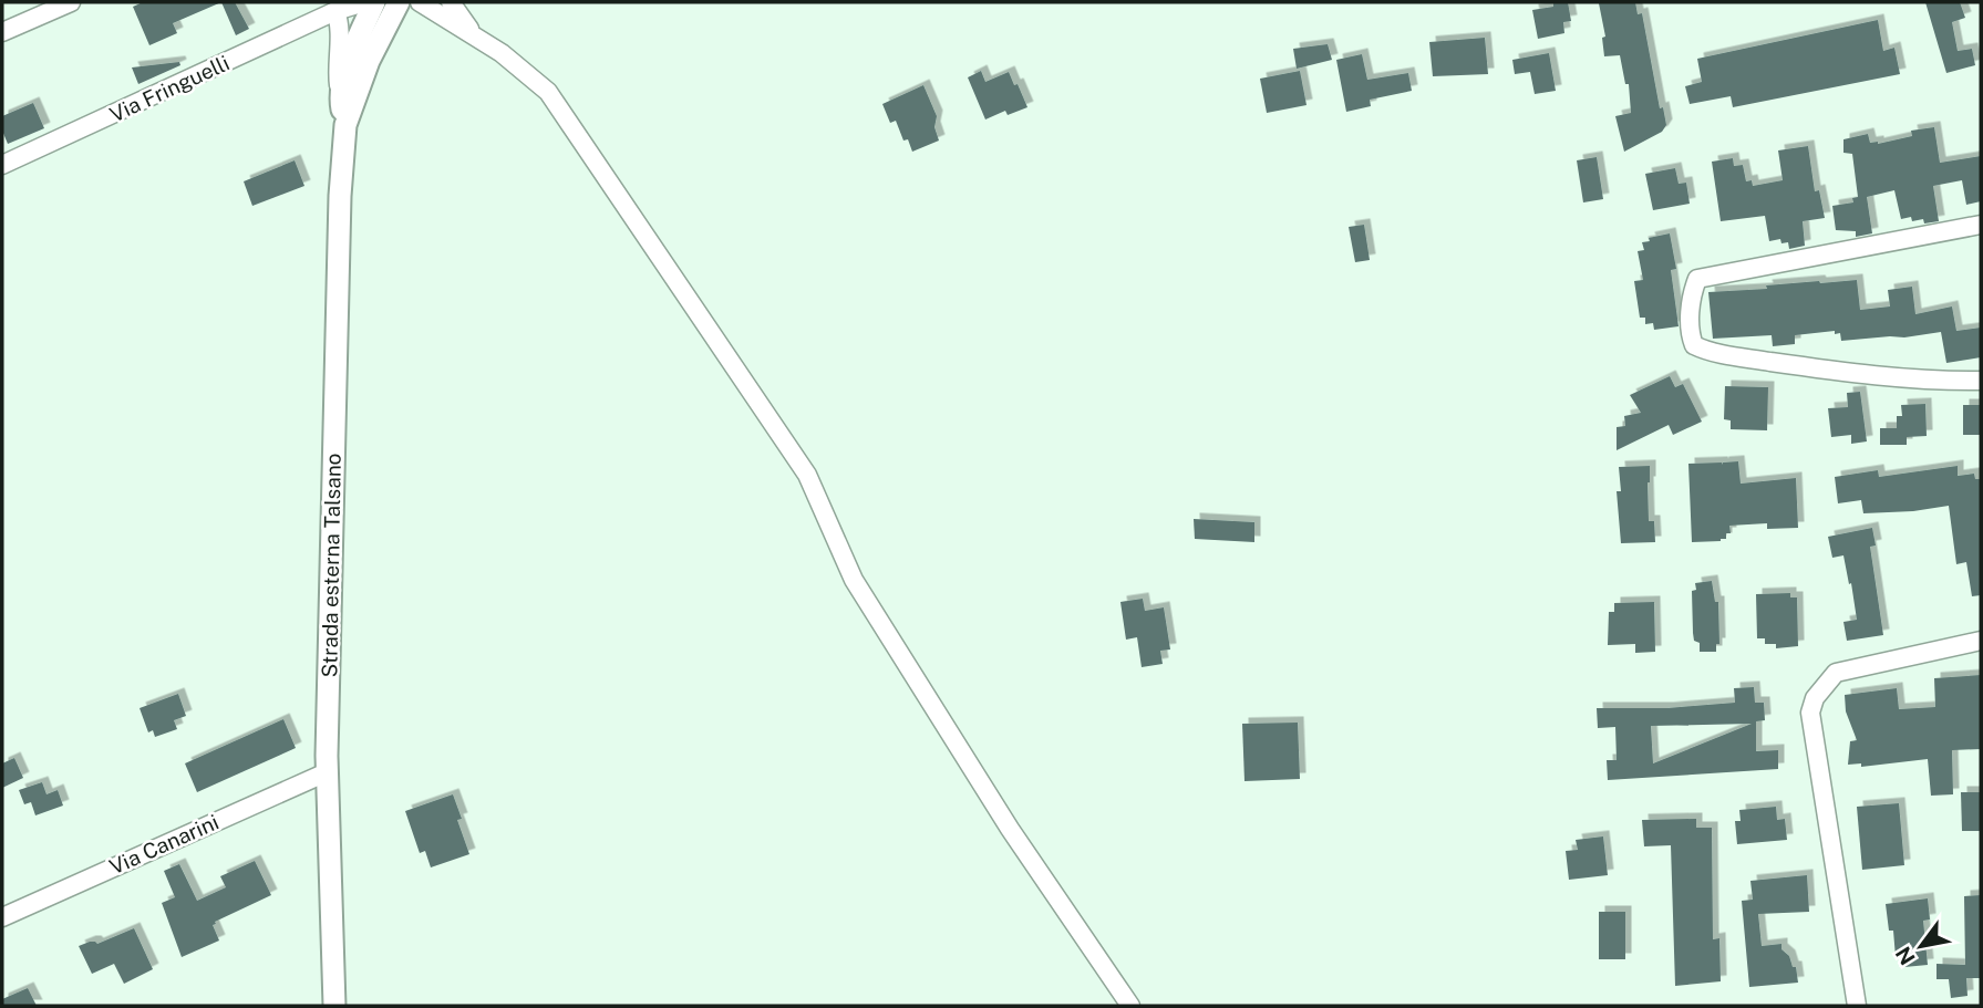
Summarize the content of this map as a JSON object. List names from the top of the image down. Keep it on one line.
{"streets":{"street":["Via Fringuelli","Strada esterna Talsano","Via Canarini"]},"crossings":[["Strada esterna Talsano","Via Canarini"]],"north":"bottom left"}
